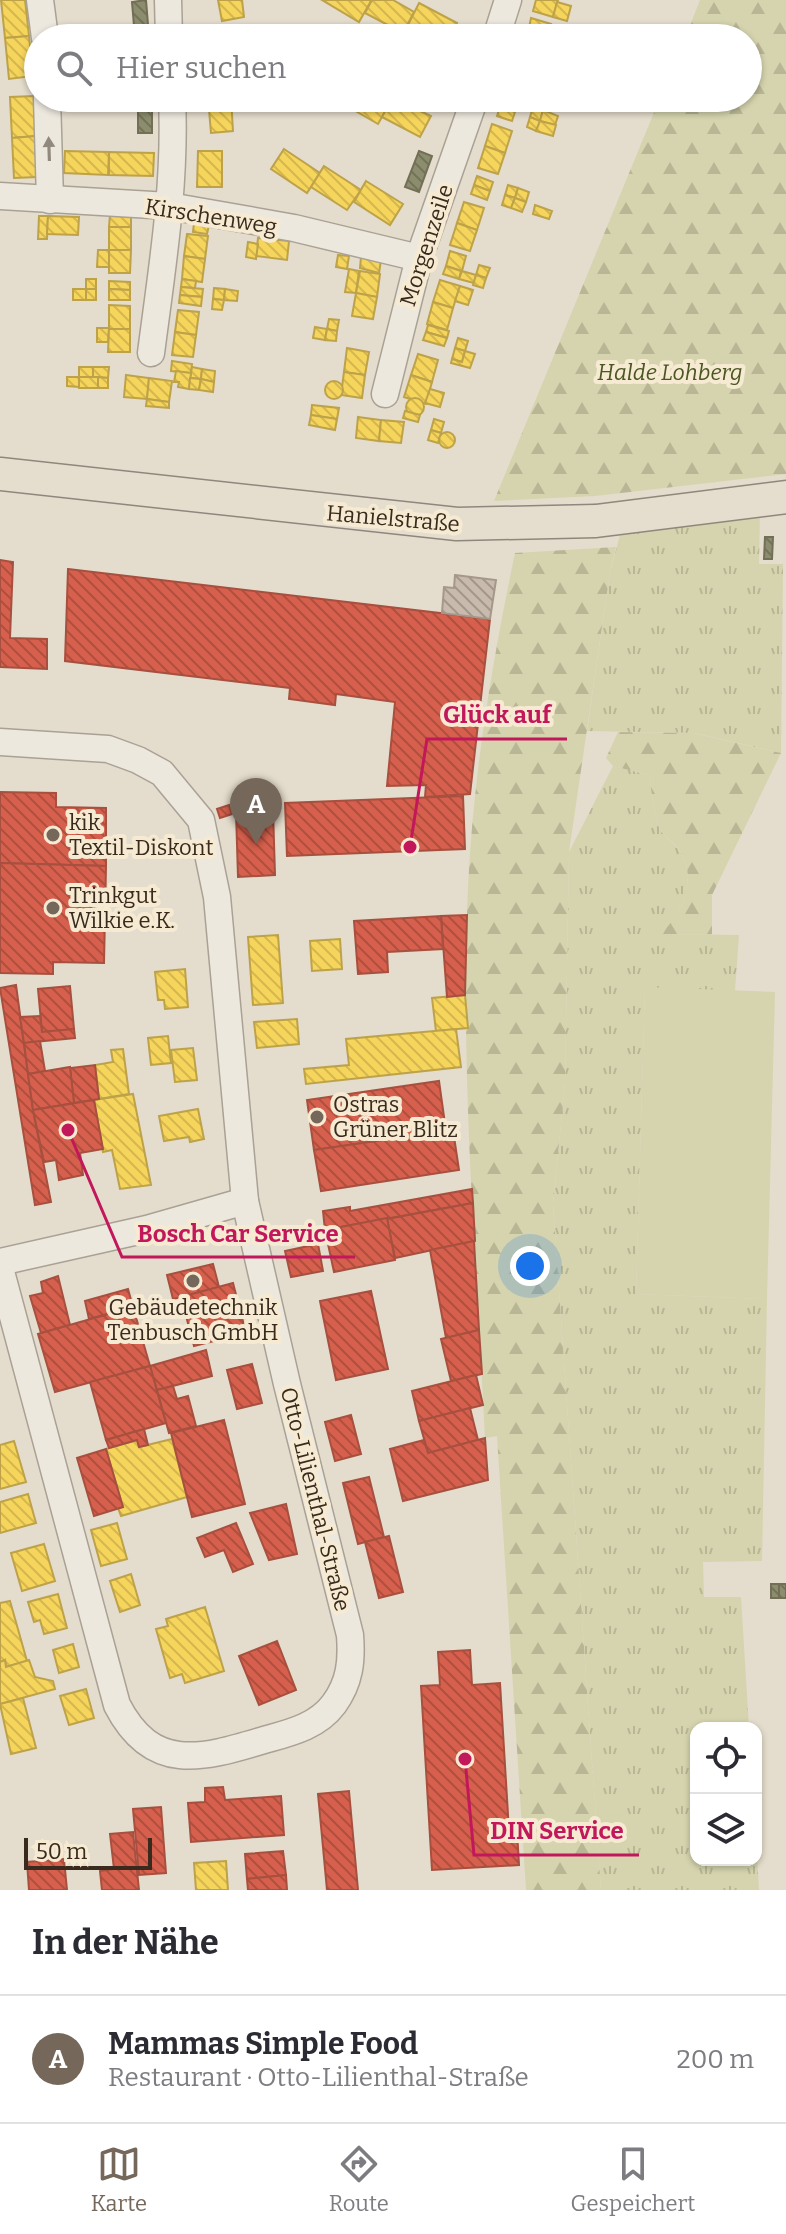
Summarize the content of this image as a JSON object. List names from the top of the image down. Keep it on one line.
{"streets":{"main road":["Hanielstraße"],"street":["Kirschenweg","Morgenzeile","Otto-Lilienthal-Straße"]},"crossings":[["Kirschenweg","Morgenzeile"]],"parks":["Halde Lohberg"],"places":["kik Textil-Diskont","Glück auf","Trinkgut Wilkie e.K.","Ostras Grüner Blitz","Bosch Car Service","Gebäudetechnik Tenbusch GmbH","DIN Service"],"scale_bar":"50 m","page":{"search":"Hier suchen","pins":"A","scale":"50 m","heading":"In der Nähe","list":[{"mark":"A","name":"Mammas Simple Food","note":"Restaurant · Otto-Lilienthal-Straße","value":"200 m"}],"nav":["Karte","Route","Gespeichert"]}}
